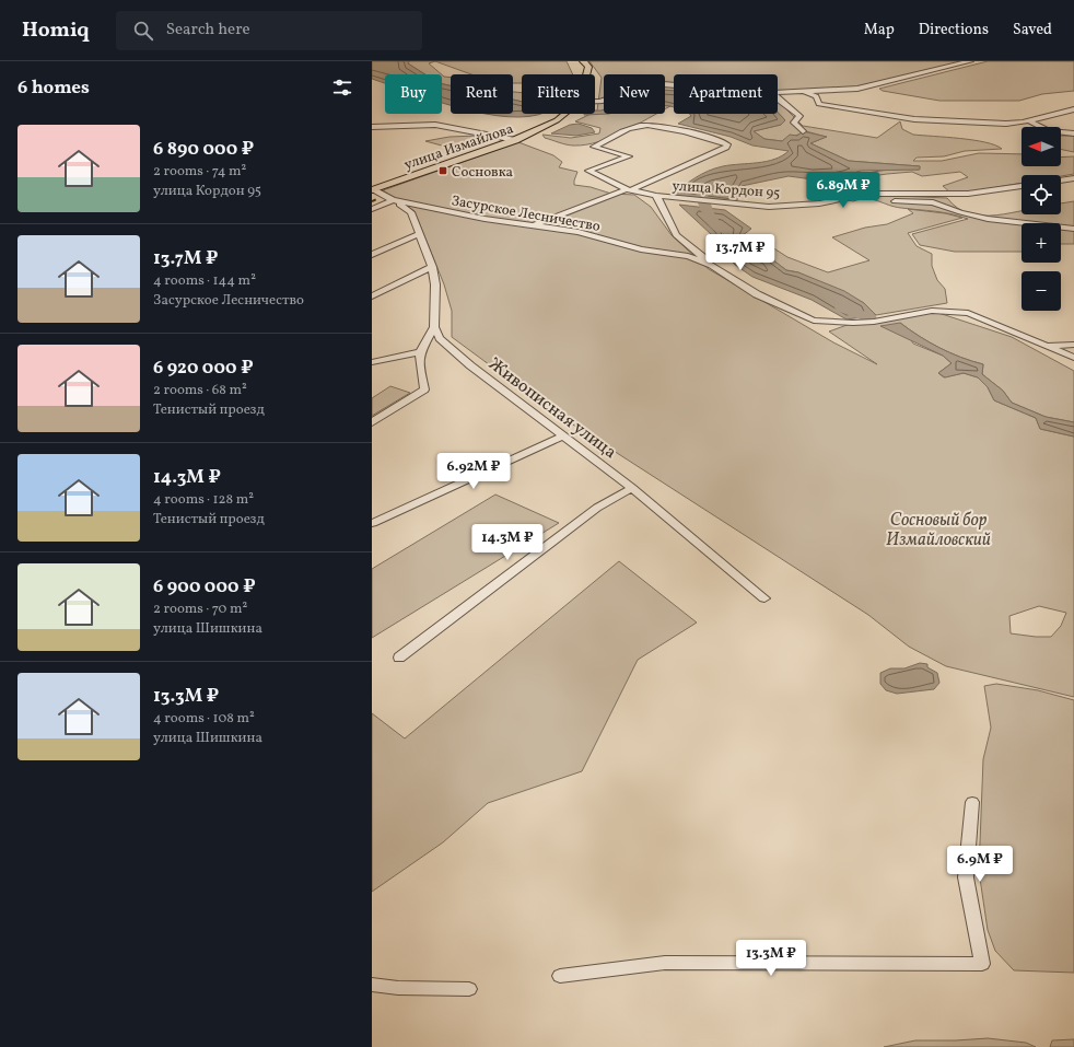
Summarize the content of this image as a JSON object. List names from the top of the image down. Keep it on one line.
{"streets":{"main road":["улица Измайлова"],"street":["улица Кордон 95","Засурское Лесничество","Живописная улица"]},"crossings":[["улица Кордон 95","Засурское Лесничество"]],"parks":["Сосновый бор Измайловский"],"places":{"transit":["Сосновка"]},"north":"left","page":{"header":"Homiq","search":"Search here","nav":["Map","Directions","Saved"],"heading":"6 homes","chip":["Buy","Rent","Filters","New","Apartment"],"list":[{"name":"6 890 000 ₽","note":"2 rooms · 74 m² · улица Кордон 95"},{"name":"13.7M ₽","note":"4 rooms · 144 m² · Засурское Лесничество"},{"name":"6 920 000 ₽","note":"2 rooms · 68 m² · Тенистый проезд"},{"name":"14.3M ₽","note":"4 rooms · 128 m² · Тенистый проезд"},{"name":"6 900 000 ₽","note":"2 rooms · 70 m² · улица Шишкина"},{"name":"13.3M ₽","note":"4 rooms · 108 m² · улица Шишкина"}],"map_buttons":["+","−"],"price":["6.89M ₽","13.7M ₽","6.92M ₽","14.3M ₽","6.9M ₽","13.3M ₽"]}}
